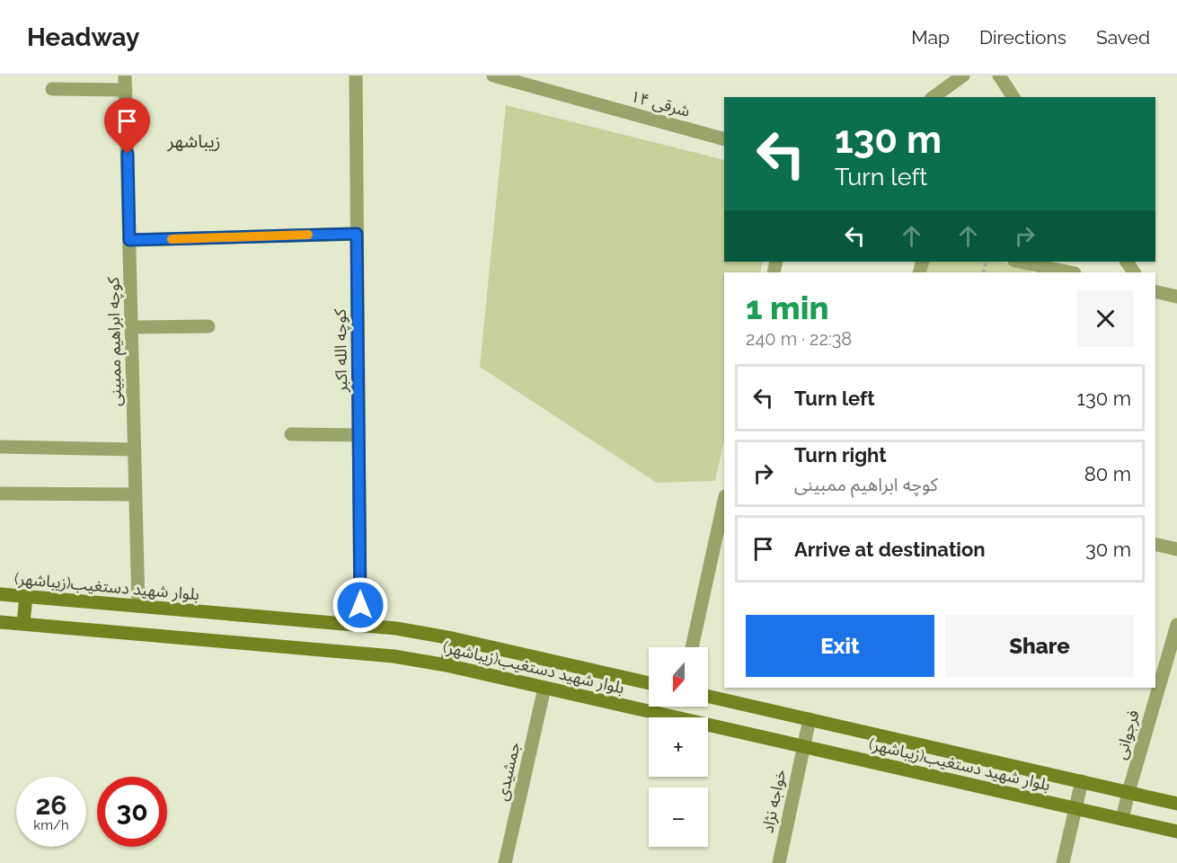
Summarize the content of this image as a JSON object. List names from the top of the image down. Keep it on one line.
{"streets":{"street":["۱۴ شرقی","کوچه ابراهیم ممبینی","کوچه الله اکبر","بلوار شهید دستغیب(زیباشهر)","فرجوانی","جمشیدی","خواجه نژاد"]},"crossings":[["کوچه ابراهیم ممبینی","بلوار شهید دستغیب(زیباشهر)"],["کوچه الله اکبر","بلوار شهید دستغیب(زیباشهر)"],["بلوار شهید دستغیب(زیباشهر)","فرجوانی"],["بلوار شهید دستغیب(زیباشهر)","جمشیدی"],["بلوار شهید دستغیب(زیباشهر)","خواجه نژاد"]],"districts":["زیباشهر"],"north":"bottom","page":{"header":"Headway","nav":["Map","Directions","Saved"],"turn":["130 m","Turn left"],"heading":["1 min","240 m · 22:38"],"list":[{"name":"Turn left","value":"130 m"},{"name":"Turn right","note":"کوچه ابراهیم ممبینی","value":"80 m"},{"name":"Arrive at destination","value":"30 m"}],"buttons":["Exit","Share"],"map_buttons":["+","−"],"speed":"26 km/h","limit":"30"}}
